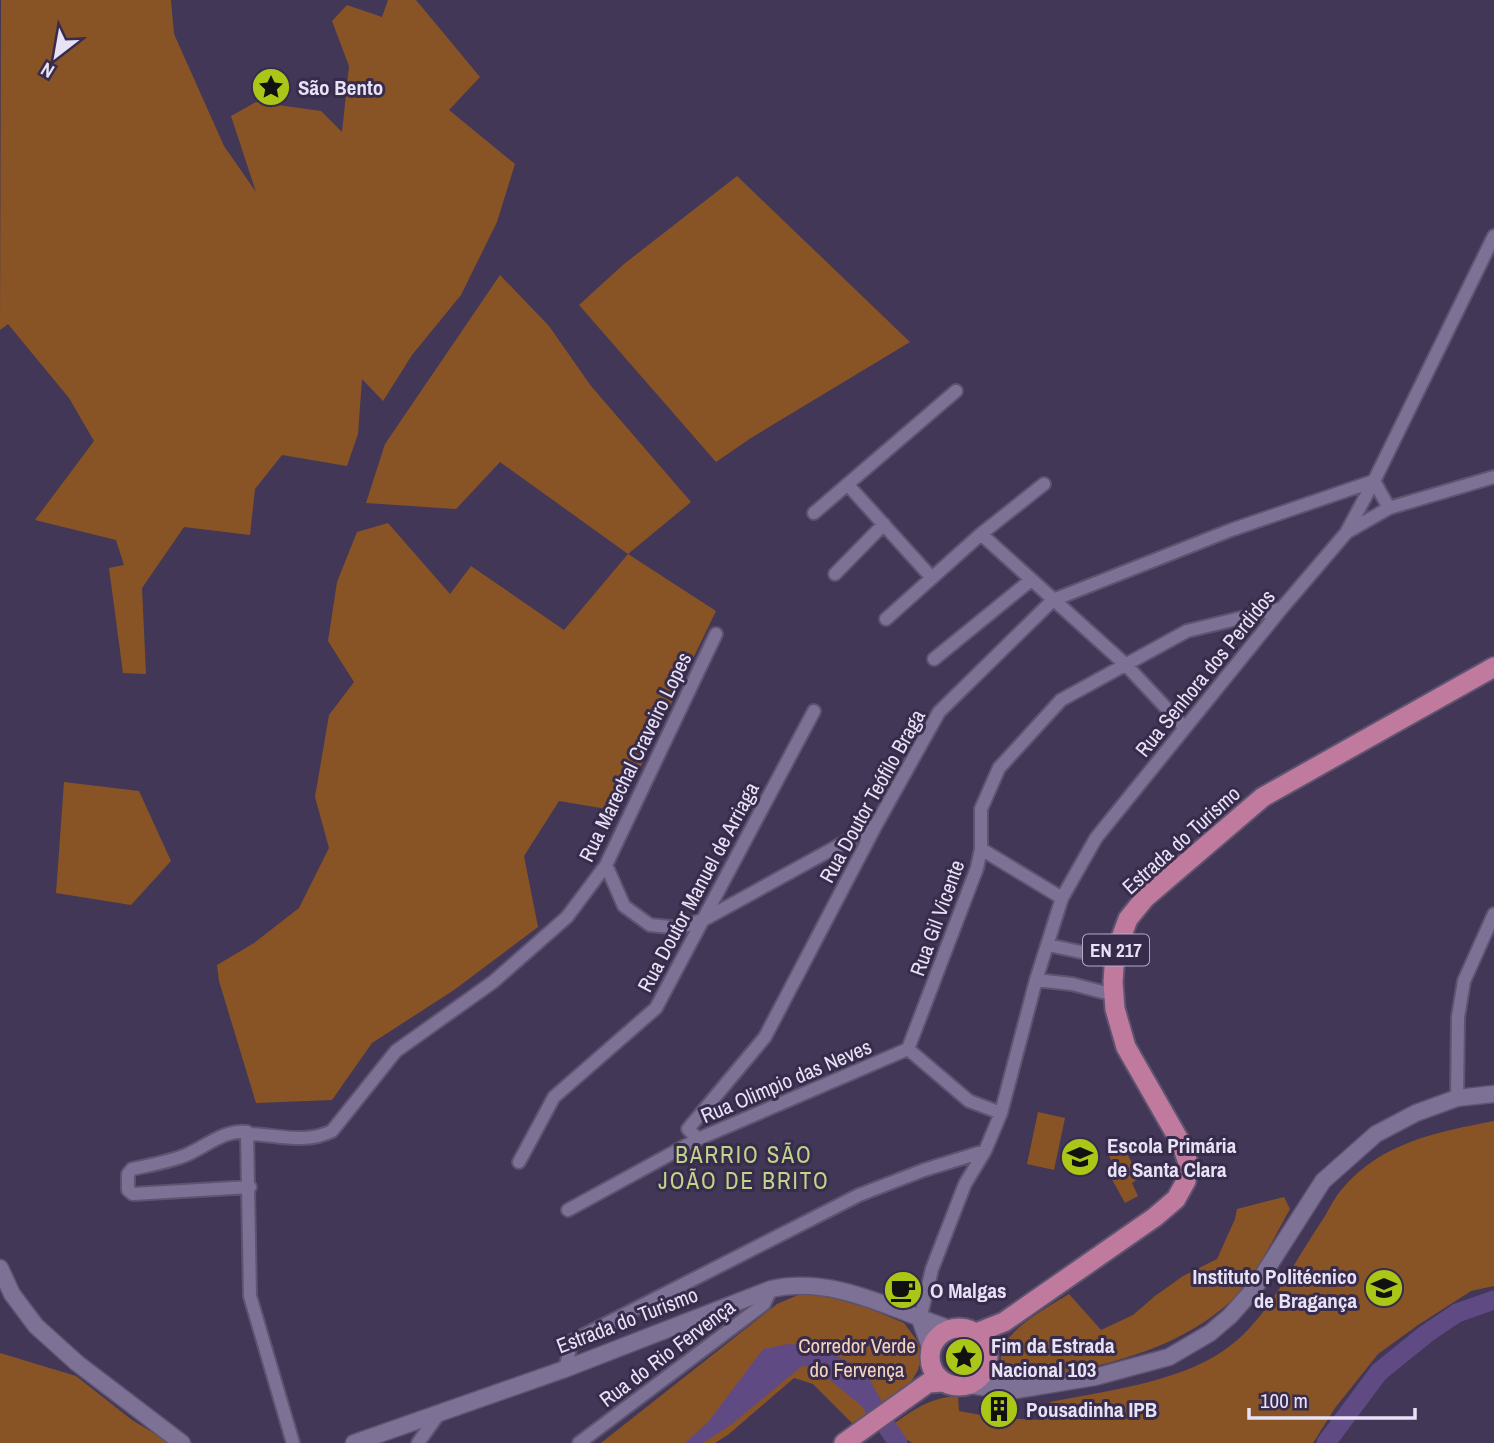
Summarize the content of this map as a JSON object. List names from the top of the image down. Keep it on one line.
{"streets":{"main road":["Estrada do Turismo","EN 217"],"street":["Rua Senhora dos Perdidos","Rua Marechal Craveiro Lopes","Rua Doutor Teófilo Braga","Rua Doutor Manuel de Arriaga","Rua Gil Vicente","Rua Olimpio das Neves","Rua do Rio Fervença"]},"crossings":[["Rua Senhora dos Perdidos","Rua Doutor Teófilo Braga"],["Rua Senhora dos Perdidos","Estrada do Turismo"],["Rua Senhora dos Perdidos","Rua Gil Vicente"],["Rua Doutor Teófilo Braga","Rua Olimpio das Neves"],["Estrada do Turismo","Rua do Rio Fervença"],["Rua Gil Vicente","Rua Olimpio das Neves"]],"districts":["BARRIO SÃO JOÃO DE BRITO"],"parks":["Corredor Verde do Fervença"],"places":{"place":["São Bento","Fim da Estrada Nacional 103"],"school or university":["Escola Primária de Santa Clara","Instituto Politécnico de Bragança"],"cafe":["O Malgas"],"building":["Pousadinha IPB"]},"scale_bar":"100 m","north":"bottom left"}
